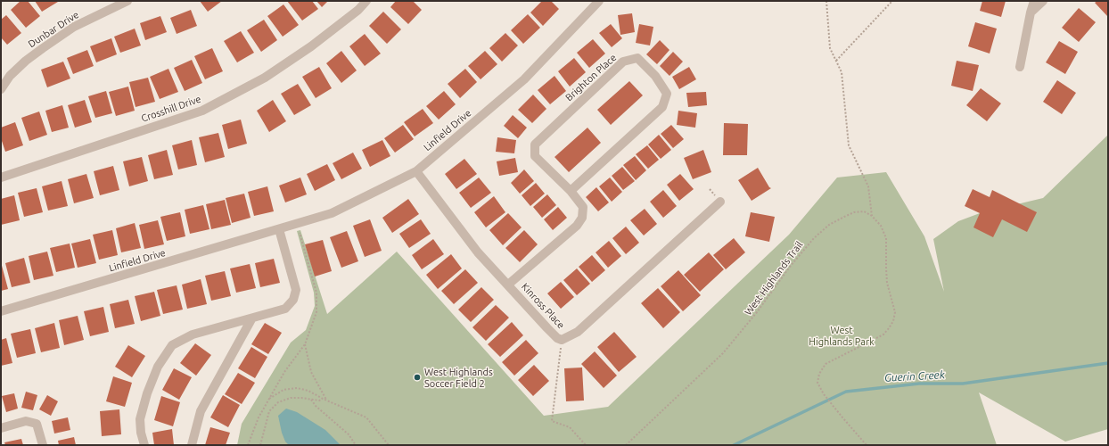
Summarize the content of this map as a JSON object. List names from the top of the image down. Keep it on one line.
{"streets":{"street":["Dunbar Drive","Brighton Place","Crosshill Drive","Linfield Drive","Kinross Place"],"path":["West Highlands Trail"]},"crossings":[["Brighton Place","Kinross Place"],["Linfield Drive","Kinross Place"]],"water":["Guerin Creek"],"parks":["West Highlands Park"],"places":["West Highlands Soccer Field 2"]}
